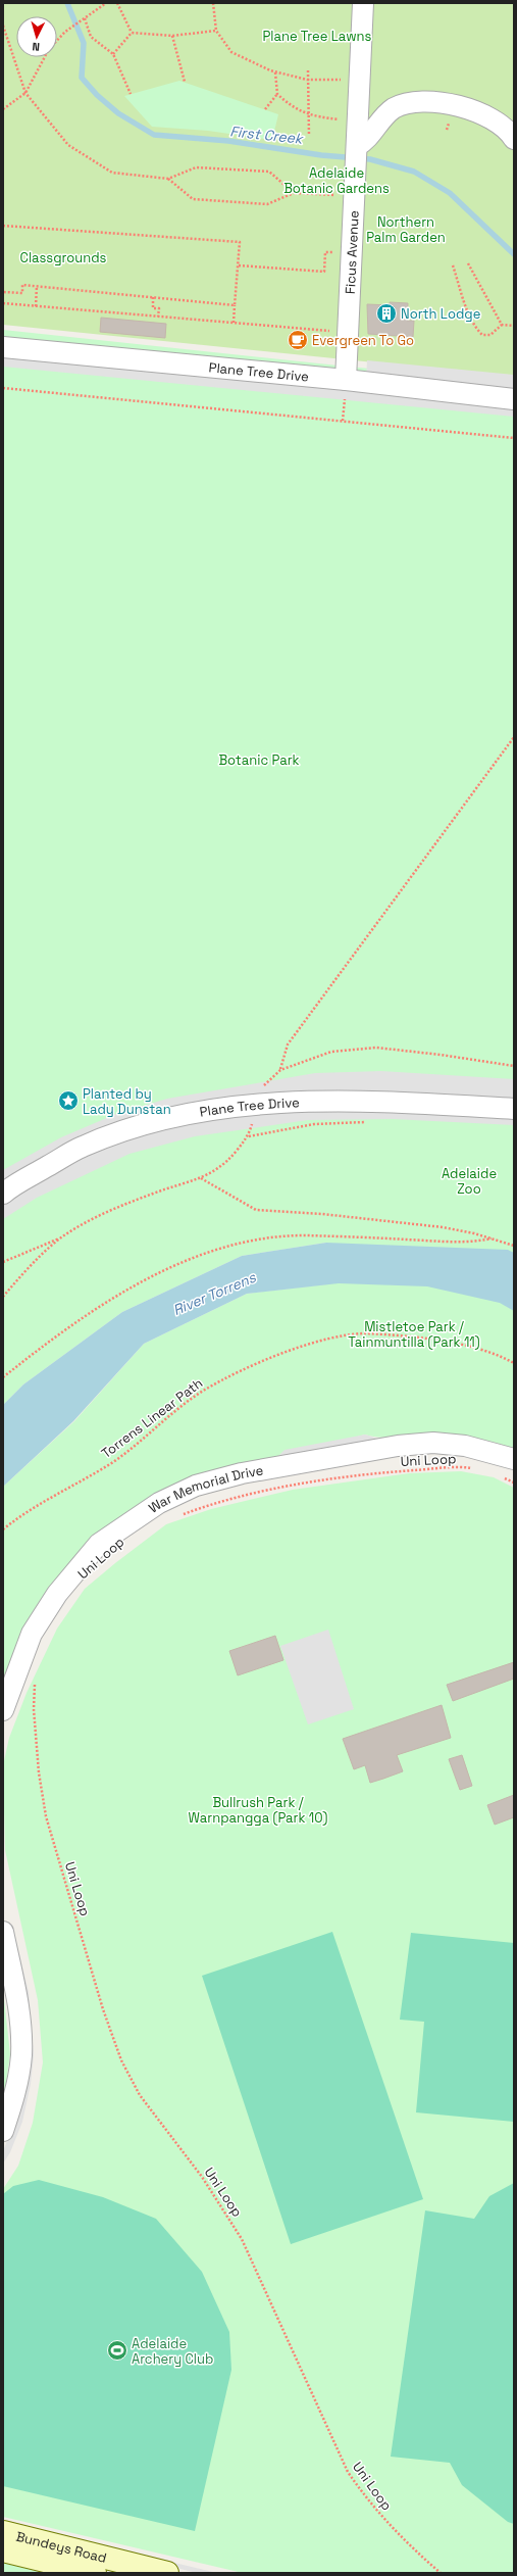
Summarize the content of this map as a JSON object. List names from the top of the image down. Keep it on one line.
{"streets":{"street":["Ficus Avenue","Plane Tree Drive","War Memorial Drive","Bundeys Road"],"path":["Torrens Linear Path","Uni Loop"]},"crossings":[["Ficus Avenue","Plane Tree Drive"]],"water":["First Creek","River Torrens"],"parks":["Plane Tree Lawns","Adelaide Botanic Gardens","Northern Palm Garden","Classgrounds","Botanic Park","Adelaide Zoo","Mistletoe Park / Tainmuntilla (Park 11)","Bullrush Park / Warnpangga (Park 10)"],"places":{"building":["North Lodge"],"cafe":["Evergreen To Go"],"place":["Planted by Lady Dunstan"],"sports":["Adelaide Archery Club"]},"north":"bottom"}
